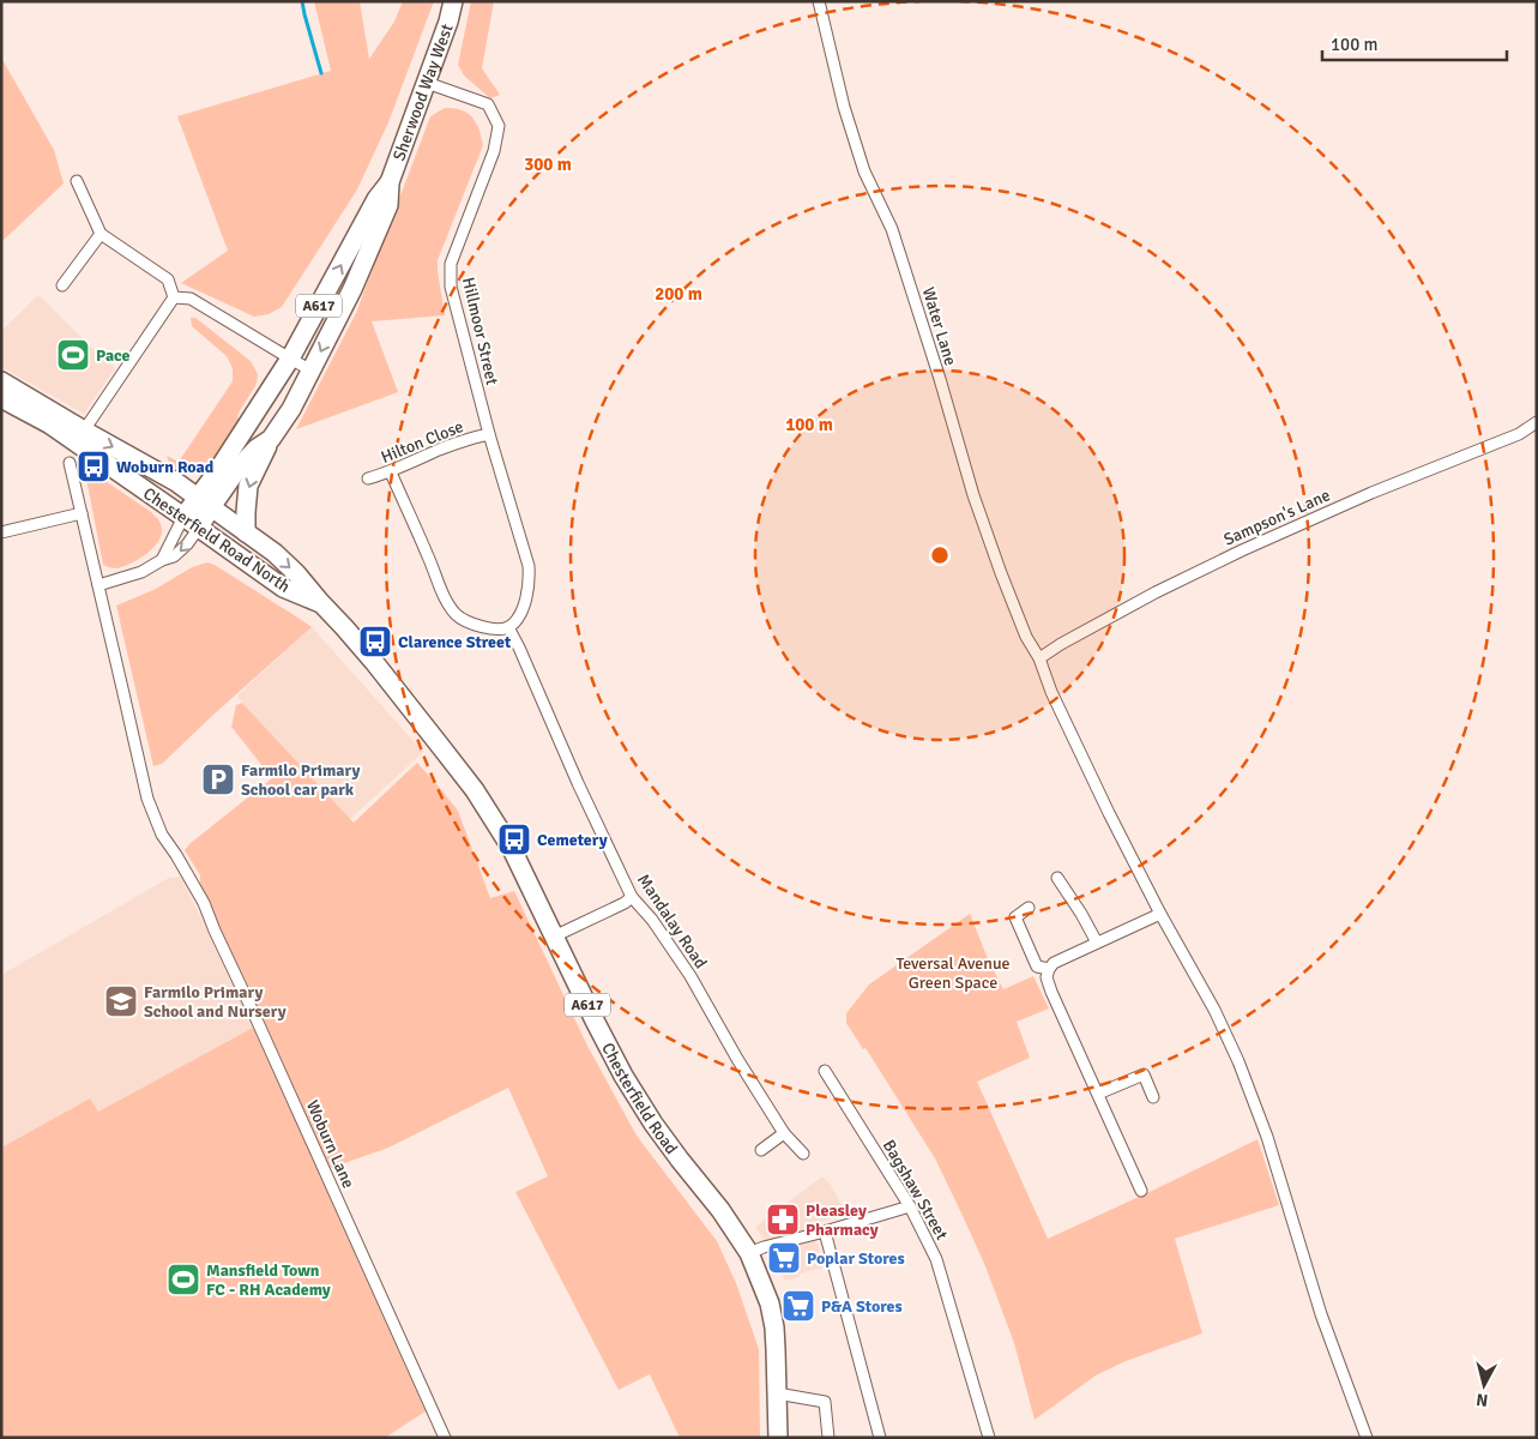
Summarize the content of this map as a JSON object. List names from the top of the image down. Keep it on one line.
{"streets":{"main road":["Sherwood Way West","A617","Chesterfield Road North","Chesterfield Road"],"street":["Water Lane","Hillmoor Street","Hilton Close","Sampson's Lane","Mandalay Road","Woburn Lane","Bagshaw Street"]},"crossings":[["Sherwood Way West","A617"],["Sherwood Way West","Hillmoor Street"],["Sherwood Way West","Chesterfield Road North"],["A617","Chesterfield Road North"],["Water Lane","Sampson's Lane"],["Hillmoor Street","Hilton Close"],["Hillmoor Street","Mandalay Road"],["Chesterfield Road North","Chesterfield Road"]],"parks":["Teversal Avenue Green Space"],"places":{"sports":["Pace","Mansfield Town FC - RH Academy"],"bus stop":["Woburn Road","Clarence Street","Cemetery"],"parking":["Farmilo Primary School car park"],"school or university":["Farmilo Primary School and Nursery"],"pharmacy":["Pleasley Pharmacy"],"supermarket":["Poplar Stores","P&A Stores"]},"scale_bar":"100 m","north":"bottom","rings":["300 m","200 m","100 m"]}
